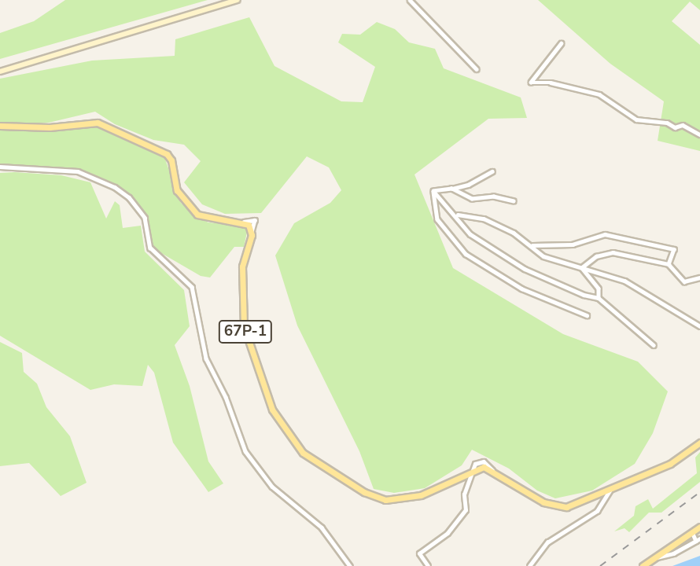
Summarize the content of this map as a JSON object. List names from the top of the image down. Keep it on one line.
{"streets":{"main road":["67Р-1"]}}
